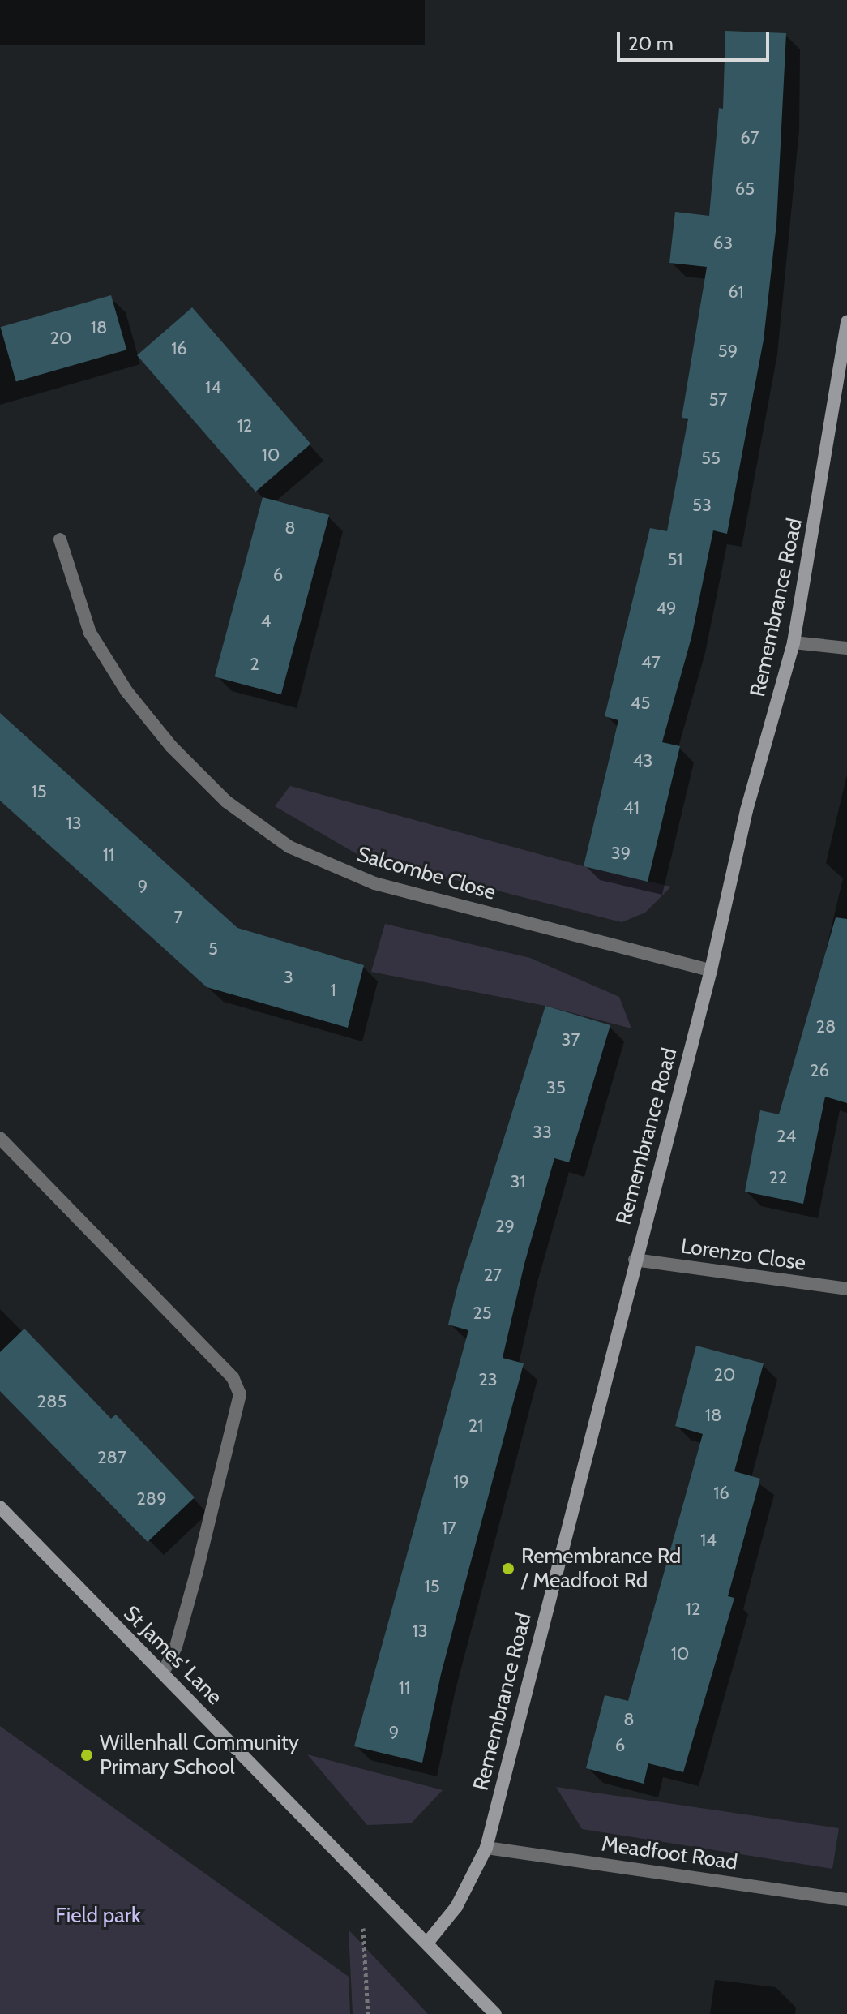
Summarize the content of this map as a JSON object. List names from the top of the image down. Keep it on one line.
{"streets":{"street":["Remembrance Road","Salcombe Close","Lorenzo Close","St James' Lane","Meadfoot Road"]},"crossings":[["Remembrance Road","Salcombe Close"],["Remembrance Road","Lorenzo Close"],["Remembrance Road","St James' Lane"],["Remembrance Road","Meadfoot Road"]],"parks":["Field park"],"places":["Remembrance Rd / Meadfoot Rd","Willenhall Community Primary School"],"house_numbers":["67","65","63","61","18","20","16","59","14","57","12","10","55","53","8","51","6","49","4","47","2","45","43","15","41","13","39","11","9","7","5","3","1","28","37","26","35","33","24","22","31","29","27","25","20","23","285","18","21","287","19","16","289","17","14","15","12","13","10","11","8","9","6"],"scale_bar":"20 m"}
